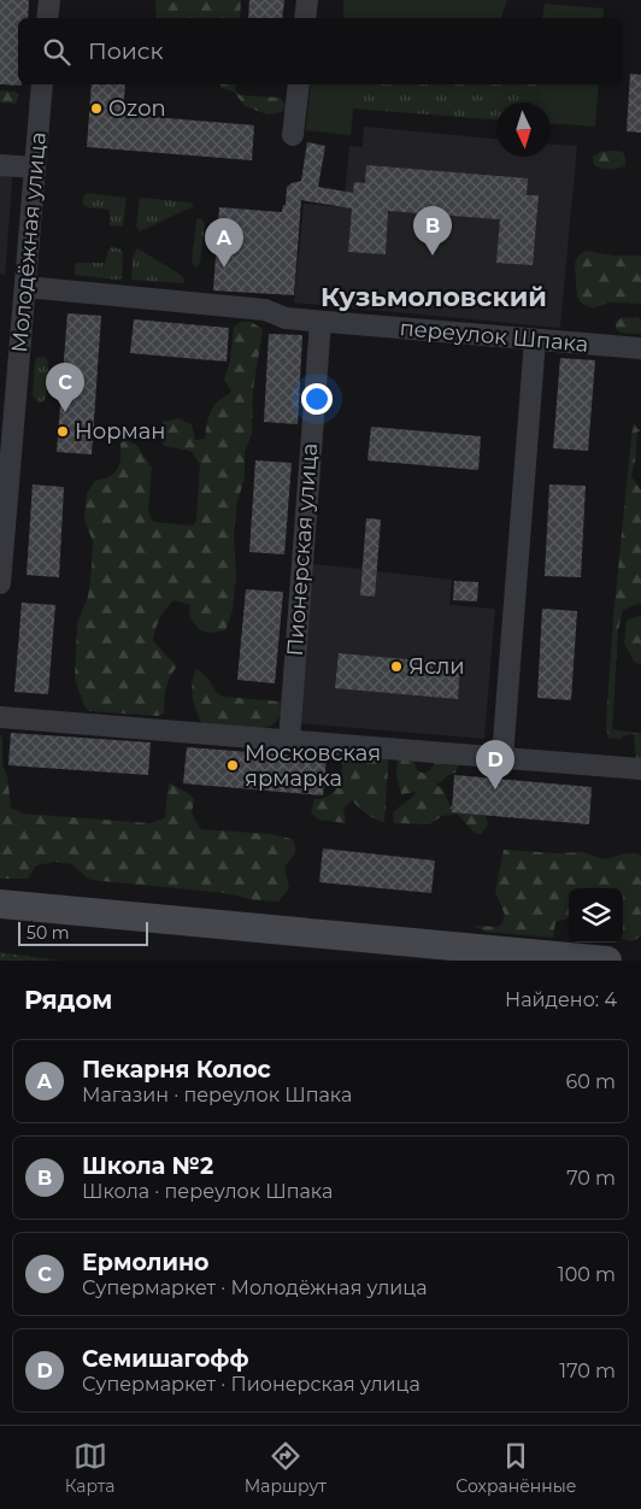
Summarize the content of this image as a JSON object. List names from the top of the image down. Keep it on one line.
{"streets":{"street":["Молодёжная улица","переулок Шпака","Пионерская улица"]},"crossings":[["Молодёжная улица","переулок Шпака"],["переулок Шпака","Пионерская улица"]],"districts":["Кузьмоловский"],"places":["Ozon","Норман","Ясли","Московская ярмарка"],"scale_bar":"50 m","north":"bottom","page":{"search":"Поиск","pins":["B","A","C","D"],"scale":"50 m","heading":["Рядом","Найдено: 4"],"list":[{"mark":"A","name":"Пекарня Колос","note":"Магазин · переулок Шпака","value":"60 m"},{"mark":"B","name":"Школа №2","note":"Школа · переулок Шпака","value":"70 m"},{"mark":"C","name":"Ермолино","note":"Супермаркет · Молодёжная улица","value":"100 m"},{"mark":"D","name":"Семишагофф","note":"Супермаркет · Пионерская улица","value":"170 m"}],"nav":["Карта","Маршрут","Сохранённые"]}}
